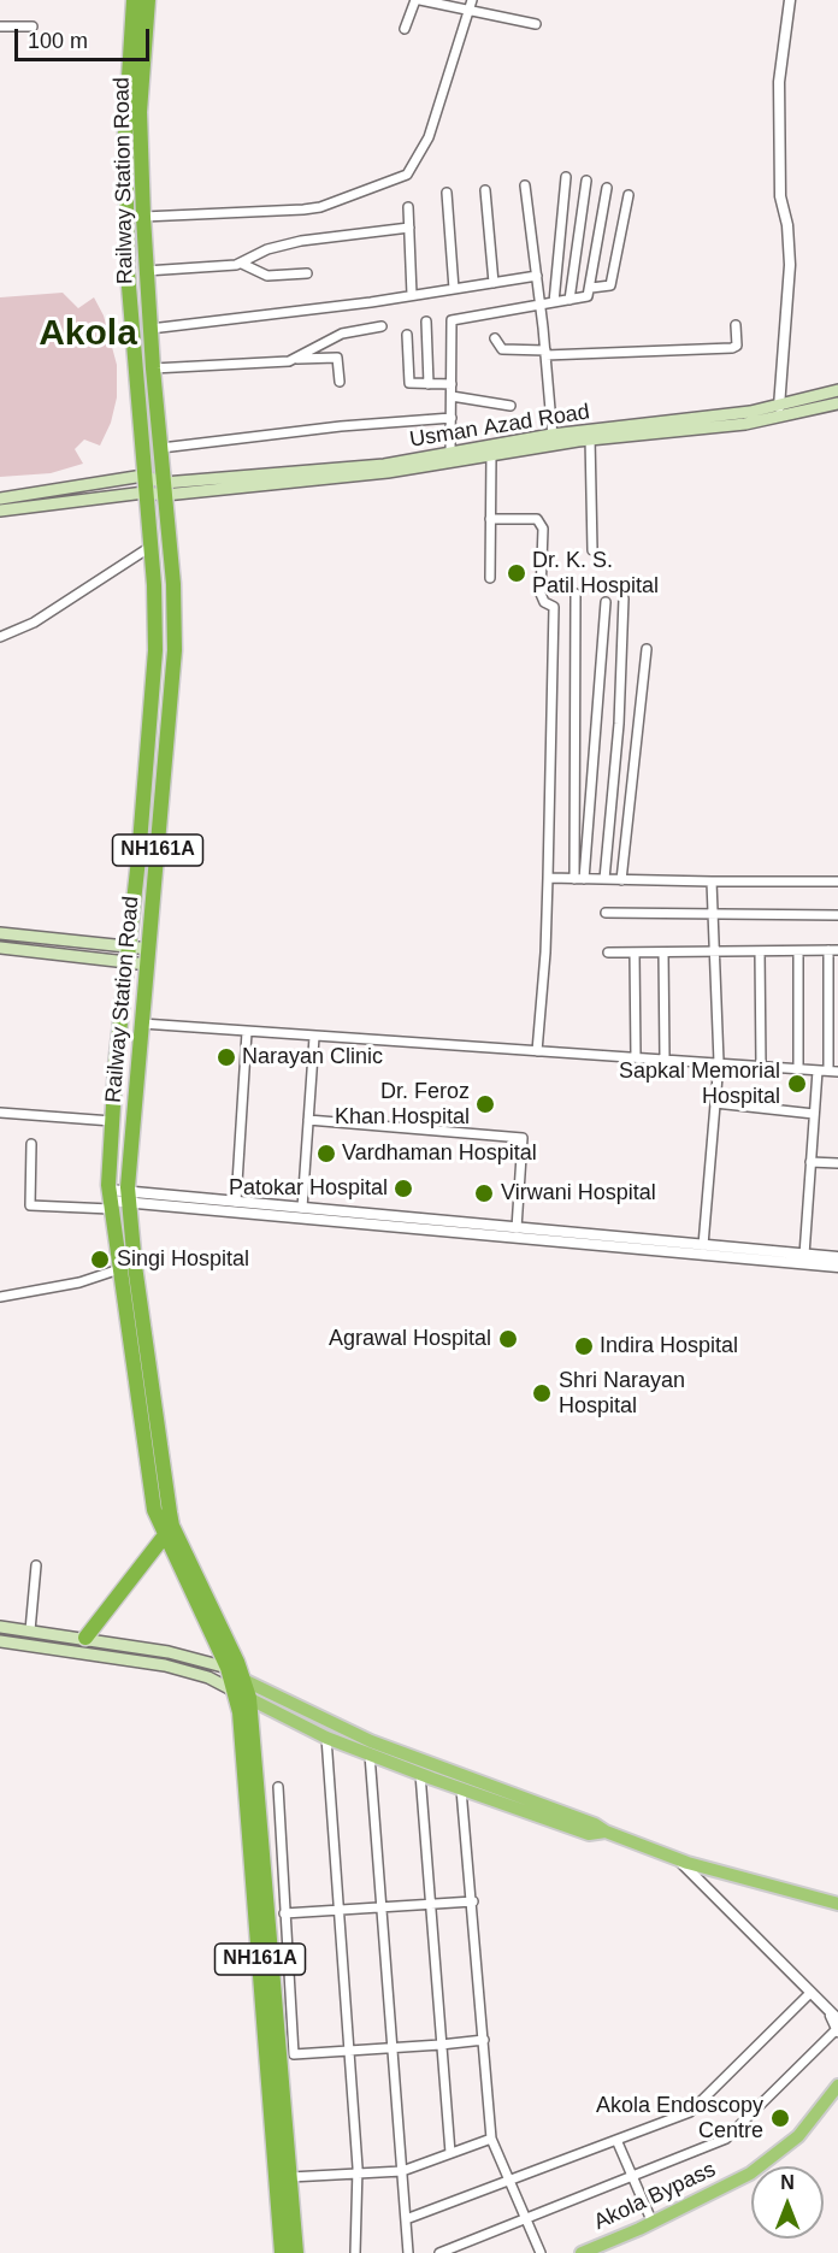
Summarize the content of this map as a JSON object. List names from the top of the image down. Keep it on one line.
{"streets":{"highway":["Railway Station Road","NH161A"],"main road":["Usman Azad Road","Akola Bypass"]},"crossings":[["Railway Station Road","Usman Azad Road"],["Railway Station Road","NH161A"]],"districts":["Akola"],"places":["Dr. K. S. Patil Hospital","Narayan Clinic","Sapkal Memorial Hospital","Dr. Feroz Khan Hospital","Vardhaman Hospital","Patokar Hospital","Virwani Hospital","Singi Hospital","Agrawal Hospital","Indira Hospital","Shri Narayan Hospital","Akola Endoscopy Centre"],"scale_bar":"100 m","north":"top"}
